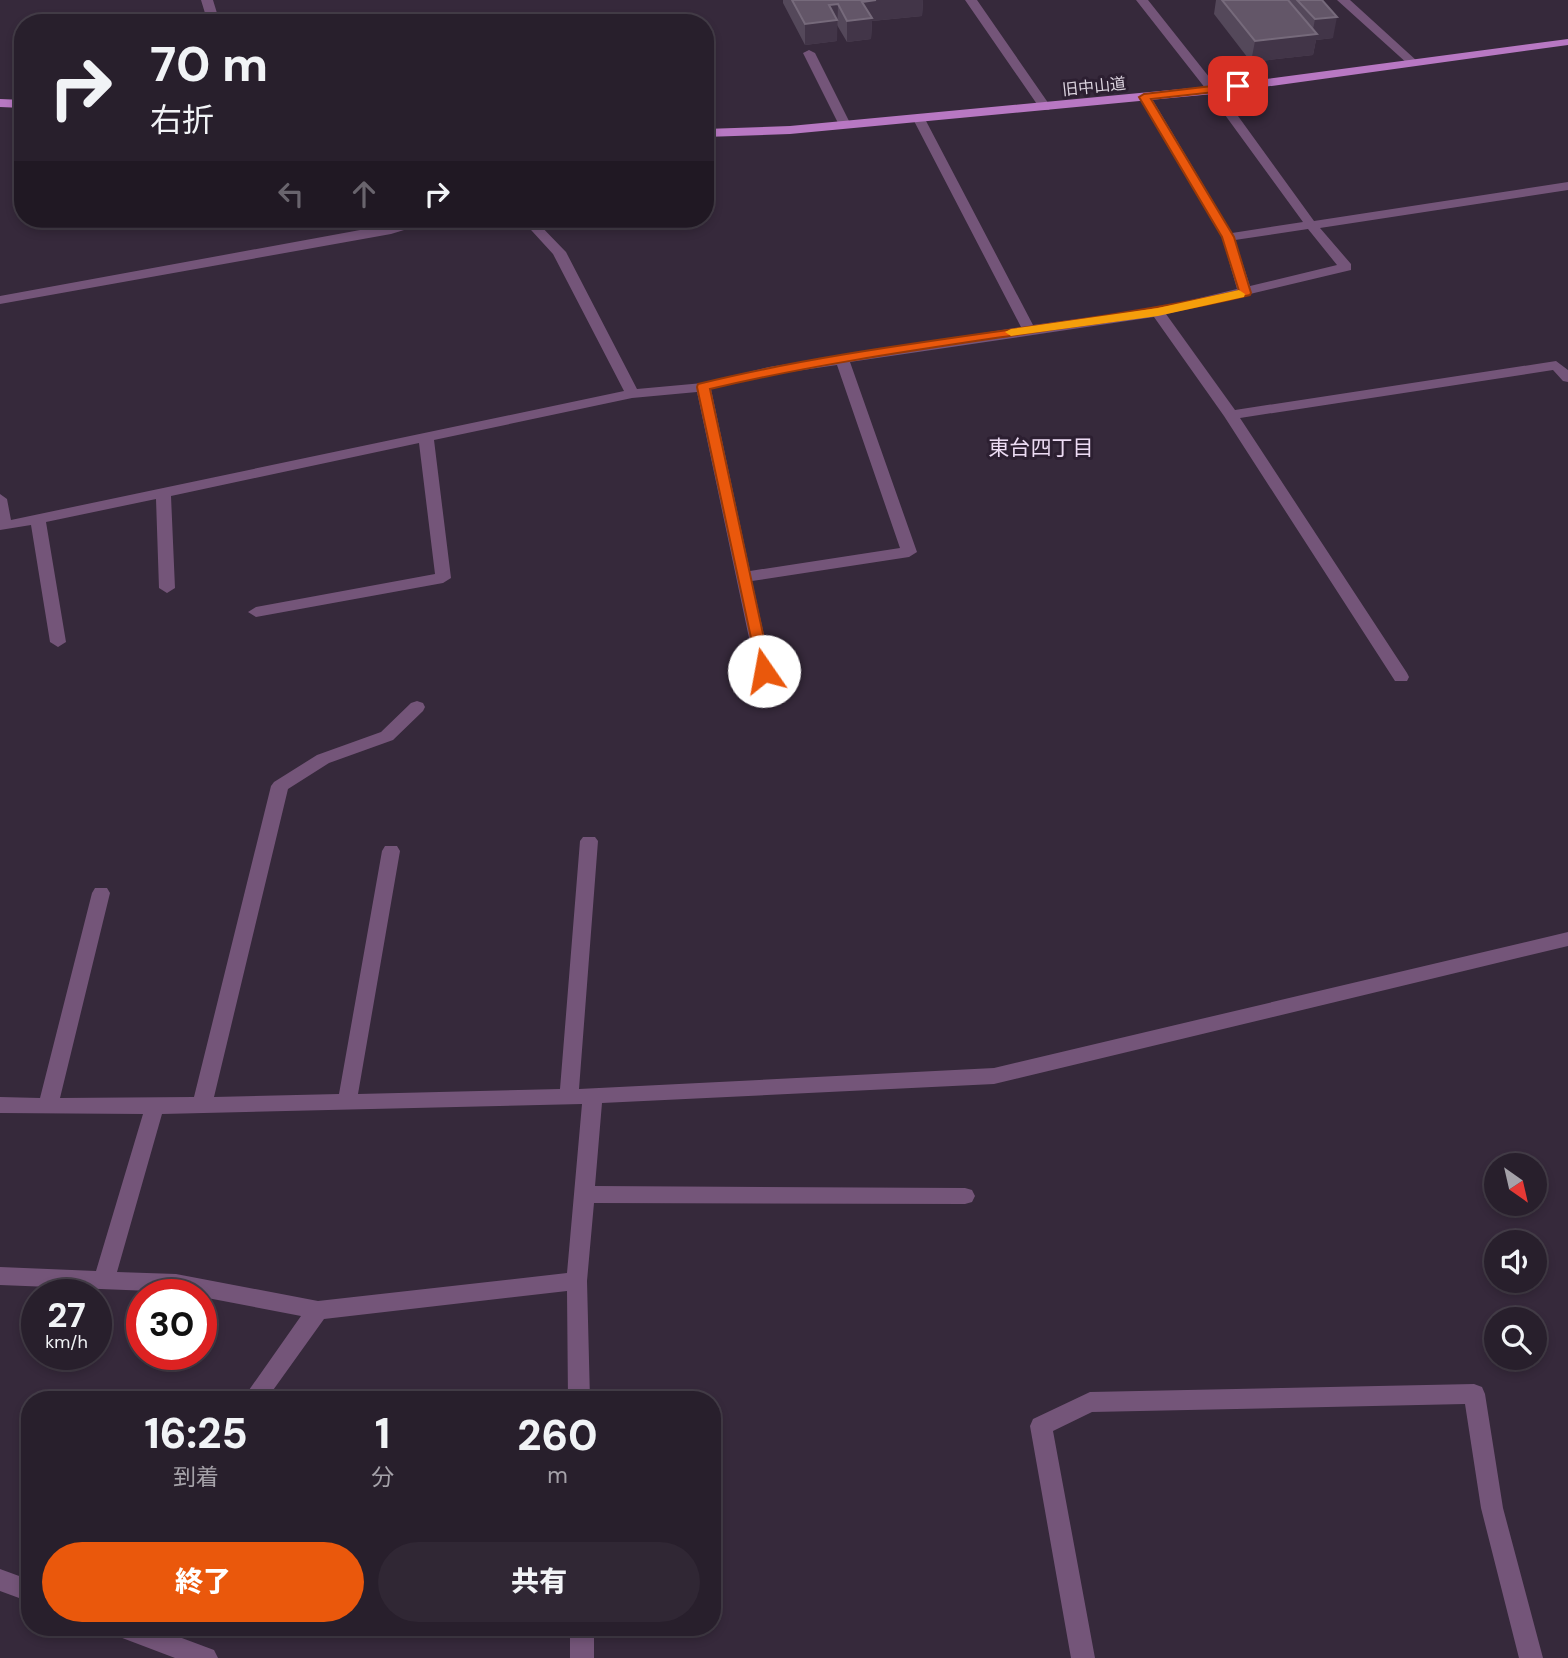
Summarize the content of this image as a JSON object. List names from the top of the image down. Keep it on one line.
{"streets":{"main road":["旧中山道"]},"districts":["東台四丁目"],"north":"bottom right","page":{"turn":["70 m","右折"],"speed":"27 km/h","limit":"30","eta":["16:25","到着","1","分","260","m"],"buttons":["終了","共有"]}}
